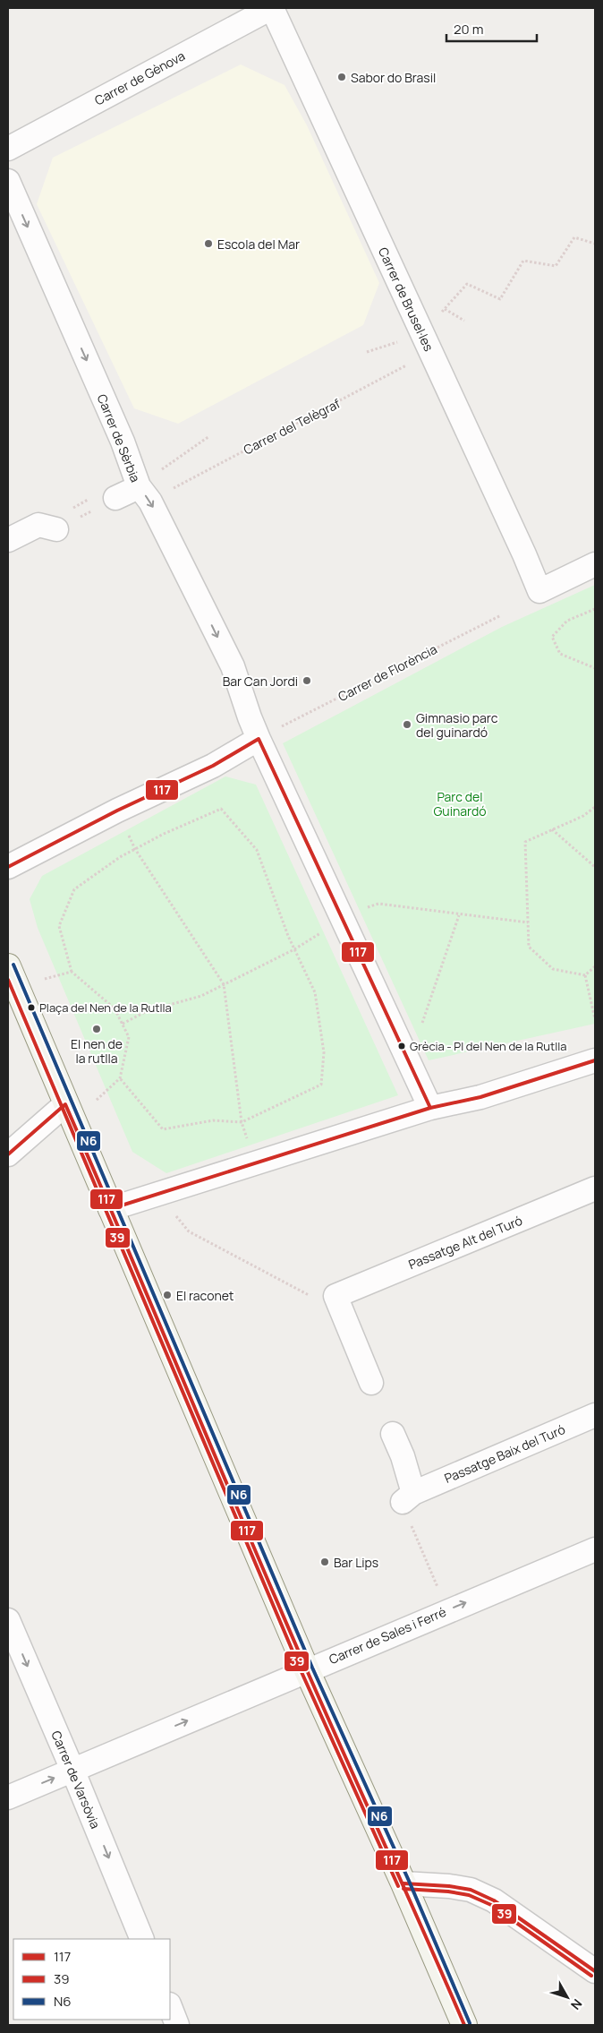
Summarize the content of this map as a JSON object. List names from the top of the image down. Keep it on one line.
{"streets":{"street":["Carrer de Gènova","Carrer de Brusel·les","Carrer de Sèrbia","Passatge Alt del Turó","Passatge Baix del Turó","Carrer de Sales i Ferré","Carrer de Varsòvia"],"path":["Carrer del Telègraf","Carrer de Florència"]},"crossings":[["Carrer de Gènova","Carrer de Brusel·les"],["Carrer de Sales i Ferré","Carrer de Varsòvia"]],"one_way":["Carrer de Sèrbia","Carrer de Sales i Ferré","Carrer de Varsòvia"],"parks":["Parc del Guinardó"],"places":["Sabor do Brasil","Escola del Mar","Bar Can Jordi","Gimnasio parc del guinardó","Plaça del Nen de la Rutlla","El nen de la rutlla","Grècia - Pl del Nen de la Rutlla","El raconet","Bar Lips"],"lines":["transit line 117","transit line N6","transit line 39"],"legend":["117","39","N6"],"scale_bar":"20 m","north":"bottom right"}
